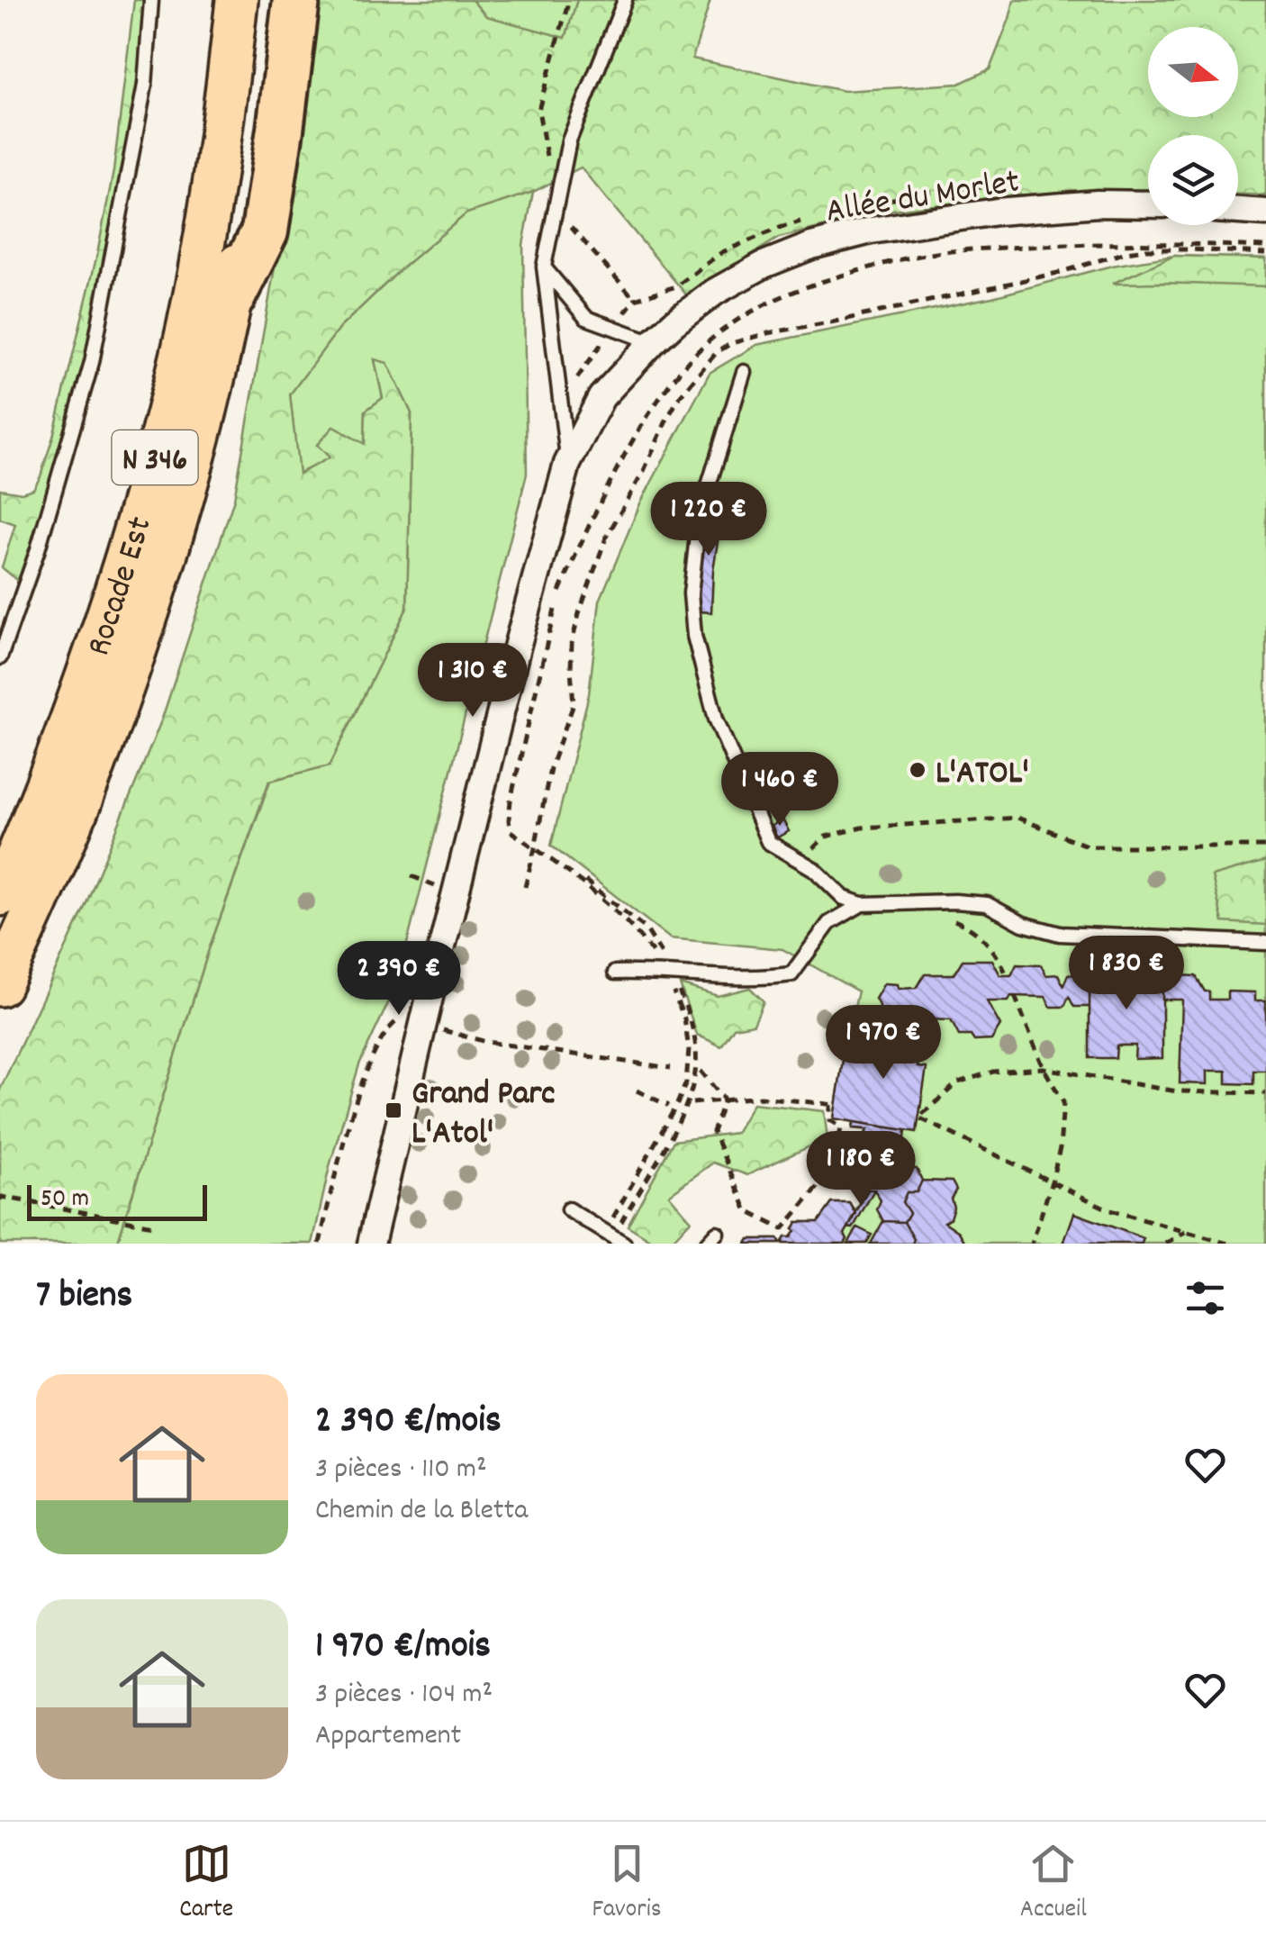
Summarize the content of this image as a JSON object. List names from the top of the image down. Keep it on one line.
{"streets":{"highway":["N 346","Rocade Est"],"street":["Allée du Morlet"]},"crossings":[["N 346","Rocade Est"]],"places":{"other":["L'ATOL'"],"transit":["Grand Parc L'Atol'"]},"scale_bar":"50 m","north":"right","page":{"price":["1 220 €","1 310 €","1 460 €","1 830 €","2 390 €","1 970 €","1 180 €"],"scale":"50 m","heading":"7 biens","list":[{"name":"2 390 €/mois","note":"3 pièces · 110 m² · Chemin de la Bletta"},{"name":"1 970 €/mois","note":"3 pièces · 104 m² · Appartement"}],"tabs":["Carte","Favoris","Accueil"]}}
